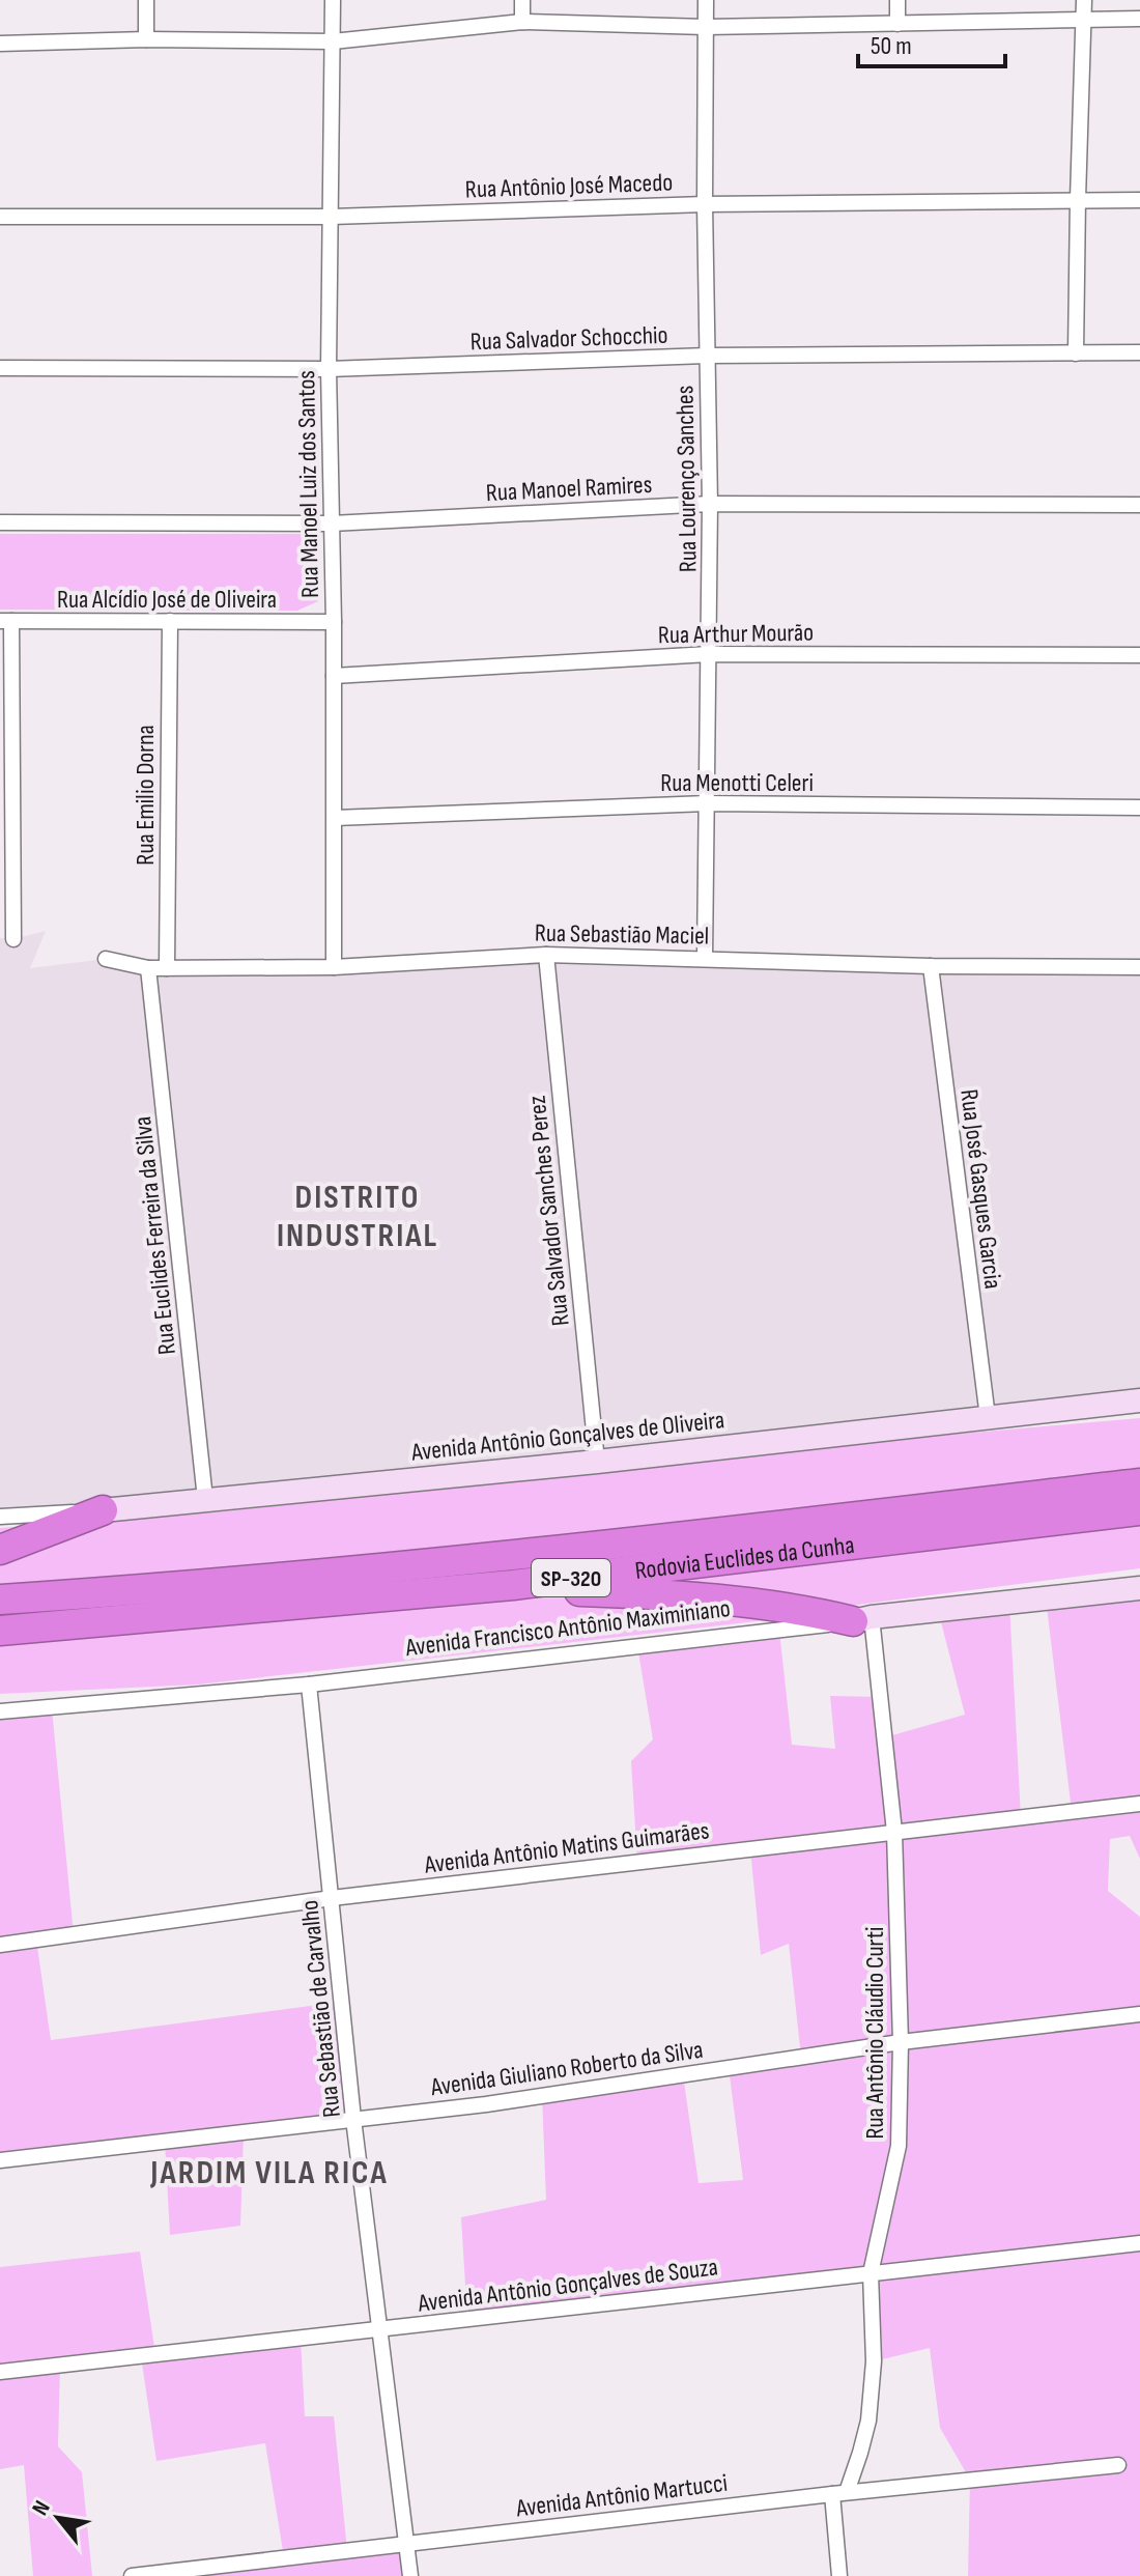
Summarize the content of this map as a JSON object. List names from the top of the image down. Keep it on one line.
{"streets":{"highway":["Rodovia Euclides da Cunha","SP-320"],"main road":["Avenida Antônio Gonçalves de Oliveira","Avenida Francisco Antônio Maximiniano"],"street":["Rua Antônio José Macedo","Rua Salvador Schocchio","Rua Lourenço Sanches","Rua Manoel Luiz dos Santos","Rua Manoel Ramires","Rua Alcídio José de Oliveira","Rua Arthur Mourão","Rua Menotti Celeri","Rua Emilio Dorna","Rua Sebastião Maciel","Rua José Gasques Garcia","Rua Salvador Sanches Perez","Rua Euclides Ferreira da Silva","Avenida Antônio Matins Guimarães","Rua Sebastião de Carvalho","Rua Antônio Cláudio Curti","Avenida Giuliano Roberto da Silva","Avenida Antônio Gonçalves de Souza","Avenida Antônio Martucci"]},"crossings":[["Rua Antônio José Macedo","Rua Lourenço Sanches"],["Rua Antônio José Macedo","Rua Manoel Luiz dos Santos"],["Rua Salvador Schocchio","Rua Lourenço Sanches"],["Rua Salvador Schocchio","Rua Manoel Luiz dos Santos"],["Rua Lourenço Sanches","Rua Manoel Ramires"],["Rua Lourenço Sanches","Rua Arthur Mourão"],["Rua Lourenço Sanches","Rua Menotti Celeri"],["Rua Lourenço Sanches","Rua Sebastião Maciel"],["Rua Manoel Luiz dos Santos","Rua Manoel Ramires"],["Rua Manoel Luiz dos Santos","Rua Alcídio José de Oliveira"],["Rua Manoel Luiz dos Santos","Rua Arthur Mourão"],["Rua Manoel Luiz dos Santos","Rua Menotti Celeri"],["Rua Manoel Luiz dos Santos","Rua Sebastião Maciel"],["Rua Alcídio José de Oliveira","Rua Emilio Dorna"],["Rua Emilio Dorna","Rua Sebastião Maciel"],["Rua Sebastião Maciel","Rua José Gasques Garcia"],["Rua Sebastião Maciel","Rua Salvador Sanches Perez"],["Rua Sebastião Maciel","Rua Euclides Ferreira da Silva"],["Rua José Gasques Garcia","Avenida Antônio Gonçalves de Oliveira"],["Rua Salvador Sanches Perez","Avenida Antônio Gonçalves de Oliveira"],["Rua Euclides Ferreira da Silva","Avenida Antônio Gonçalves de Oliveira"],["Avenida Francisco Antônio Maximiniano","Rua Sebastião de Carvalho"],["Avenida Francisco Antônio Maximiniano","Rua Antônio Cláudio Curti"],["Avenida Antônio Matins Guimarães","Rua Sebastião de Carvalho"],["Avenida Antônio Matins Guimarães","Rua Antônio Cláudio Curti"],["Rua Sebastião de Carvalho","Avenida Giuliano Roberto da Silva"],["Rua Sebastião de Carvalho","Avenida Antônio Gonçalves de Souza"],["Rua Sebastião de Carvalho","Avenida Antônio Martucci"],["Rua Antônio Cláudio Curti","Avenida Giuliano Roberto da Silva"],["Rua Antônio Cláudio Curti","Avenida Antônio Gonçalves de Souza"],["Rua Antônio Cláudio Curti","Avenida Antônio Martucci"]],"districts":["DISTRITO INDUSTRIAL","JARDIM VILA RICA"],"scale_bar":"50 m","north":"top left"}
